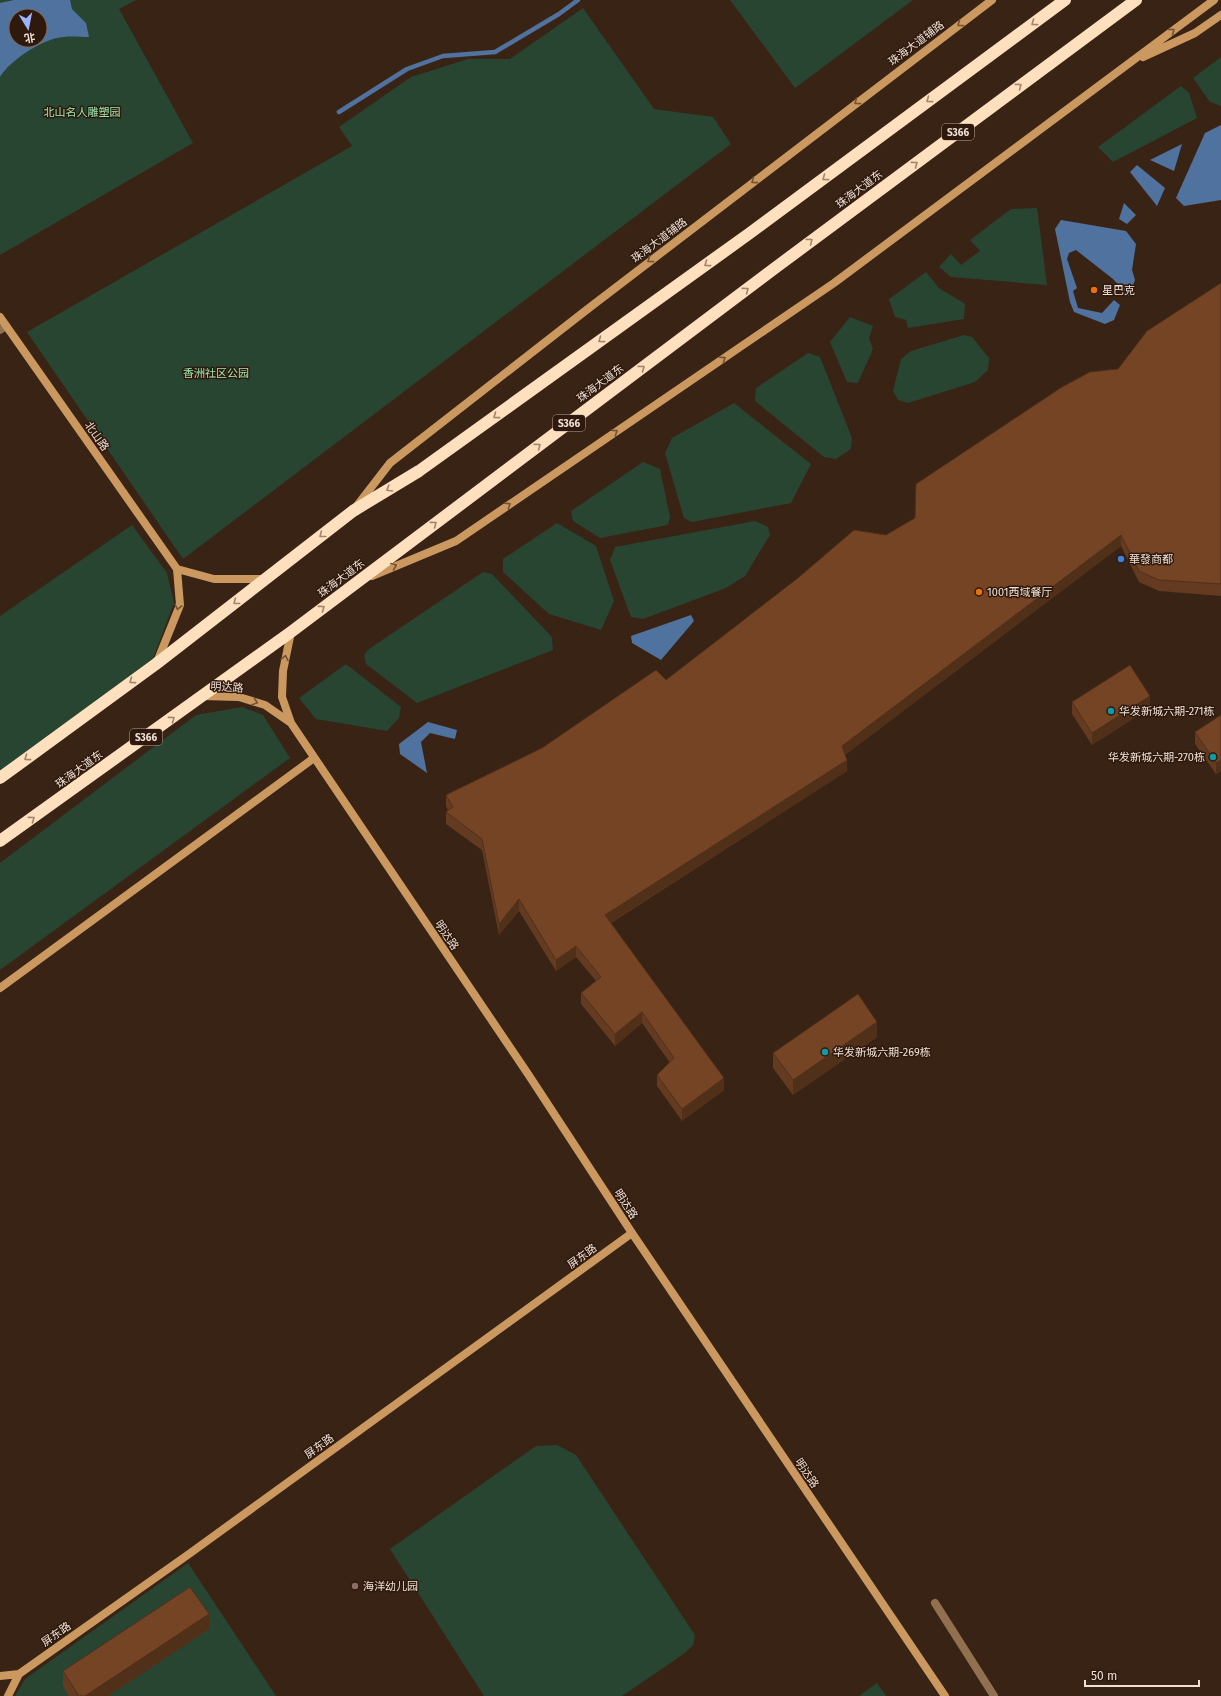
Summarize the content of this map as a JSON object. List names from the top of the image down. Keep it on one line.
{"streets":{"highway":["S366","珠海大道东"],"street":["珠海大道辅路","北山路","明达路","屏东路"]},"crossings":[["珠海大道东","明达路"],["明达路","屏东路"]],"one_way":["珠海大道辅路"],"parks":["北山名人雕塑园","香洲社区公园"],"places":["星巴克","華發商都","1001西域餐厅","华发新城六期-271栋","华发新城六期-270栋","华发新城六期-269栋","海洋幼儿园"],"scale_bar":"50 m","north":"bottom"}
